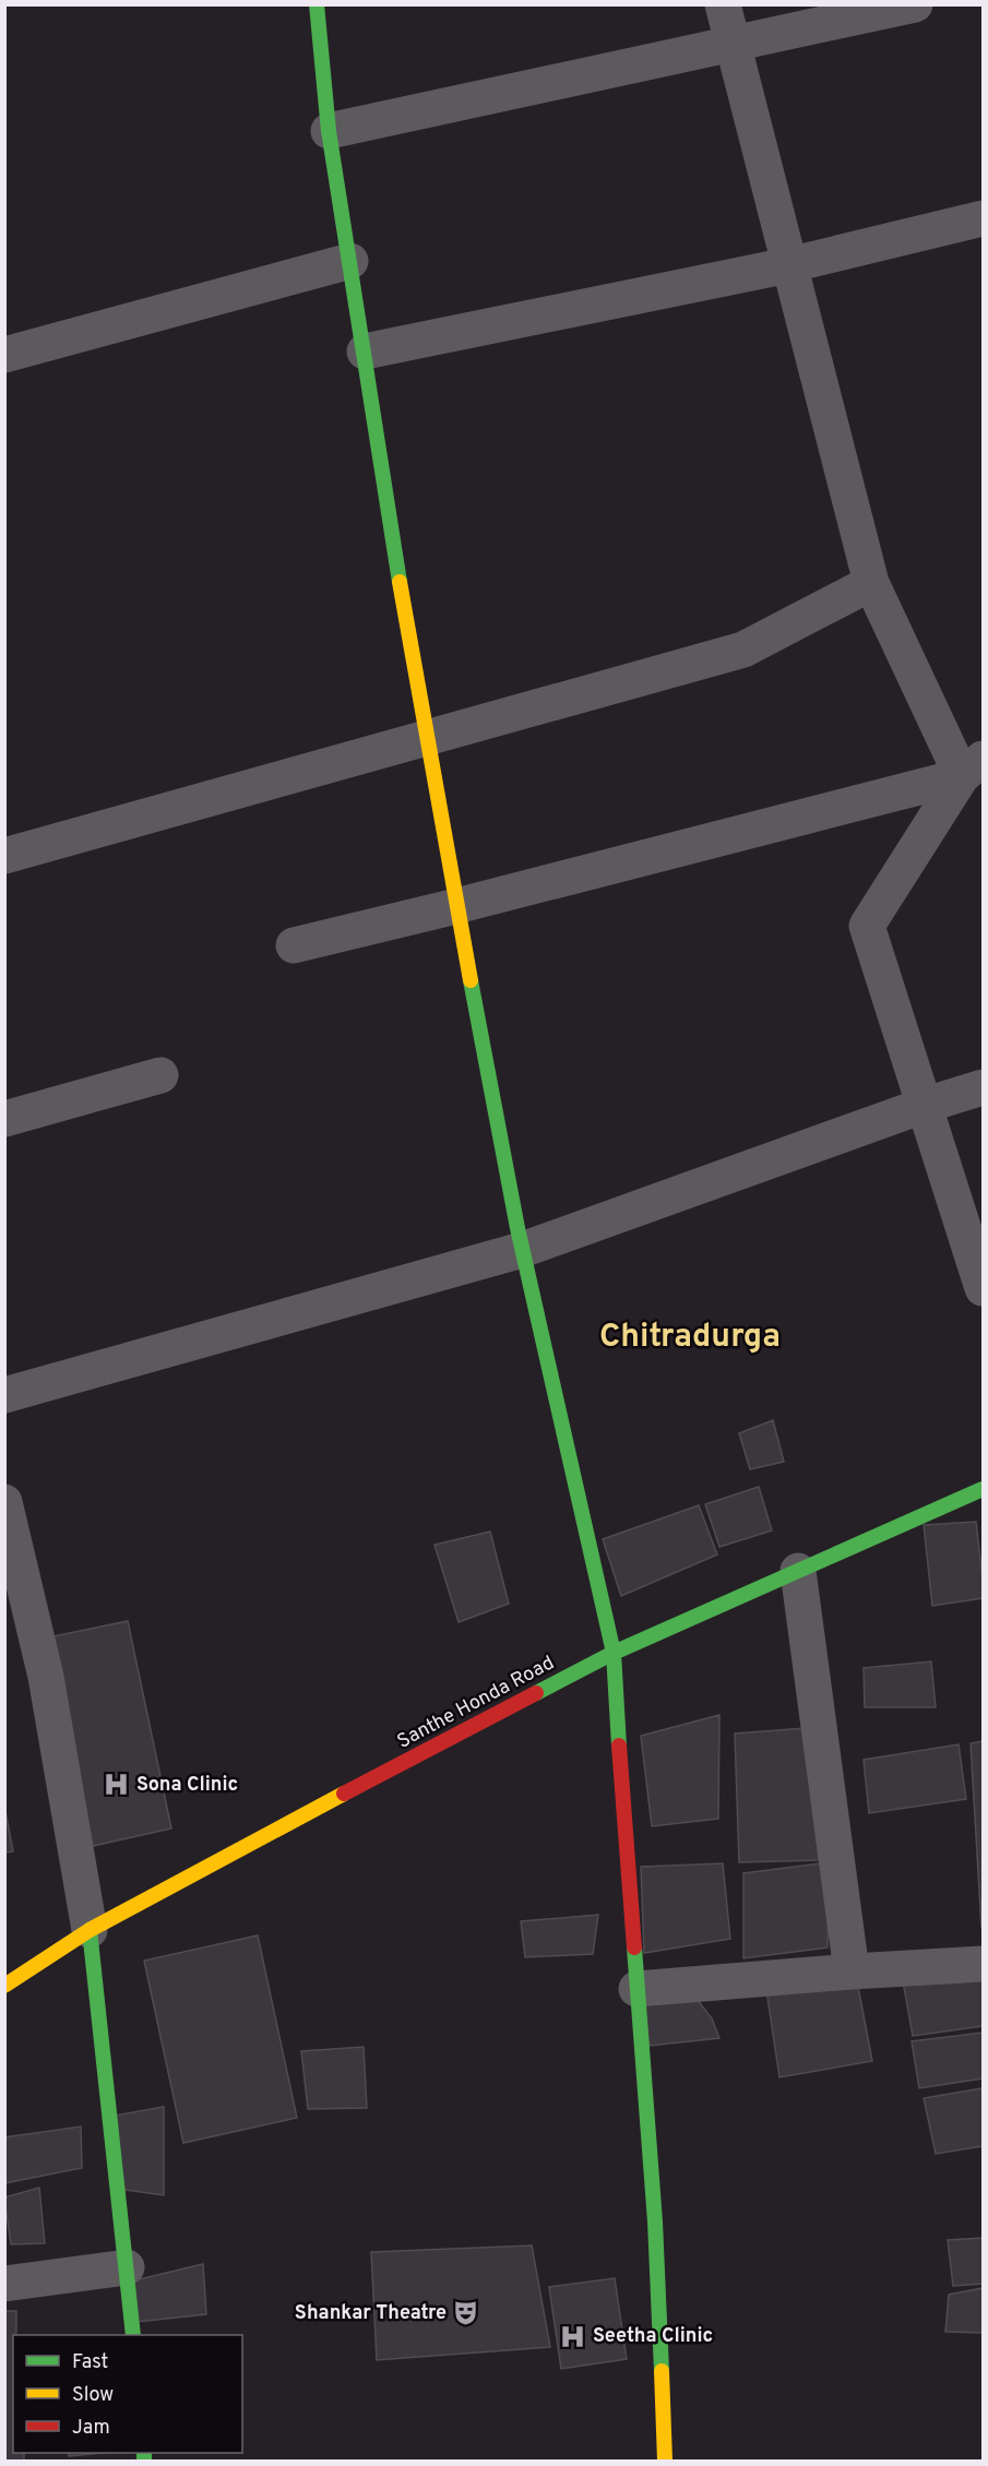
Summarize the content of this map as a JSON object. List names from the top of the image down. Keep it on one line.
{"streets":{"street":["Santhe Honda Road"]},"districts":["Chitradurga"],"places":{"hospital":["Sona Clinic","Seetha Clinic"],"theatre":["Shankar Theatre"]},"legend":["Fast","Slow","Jam"]}
